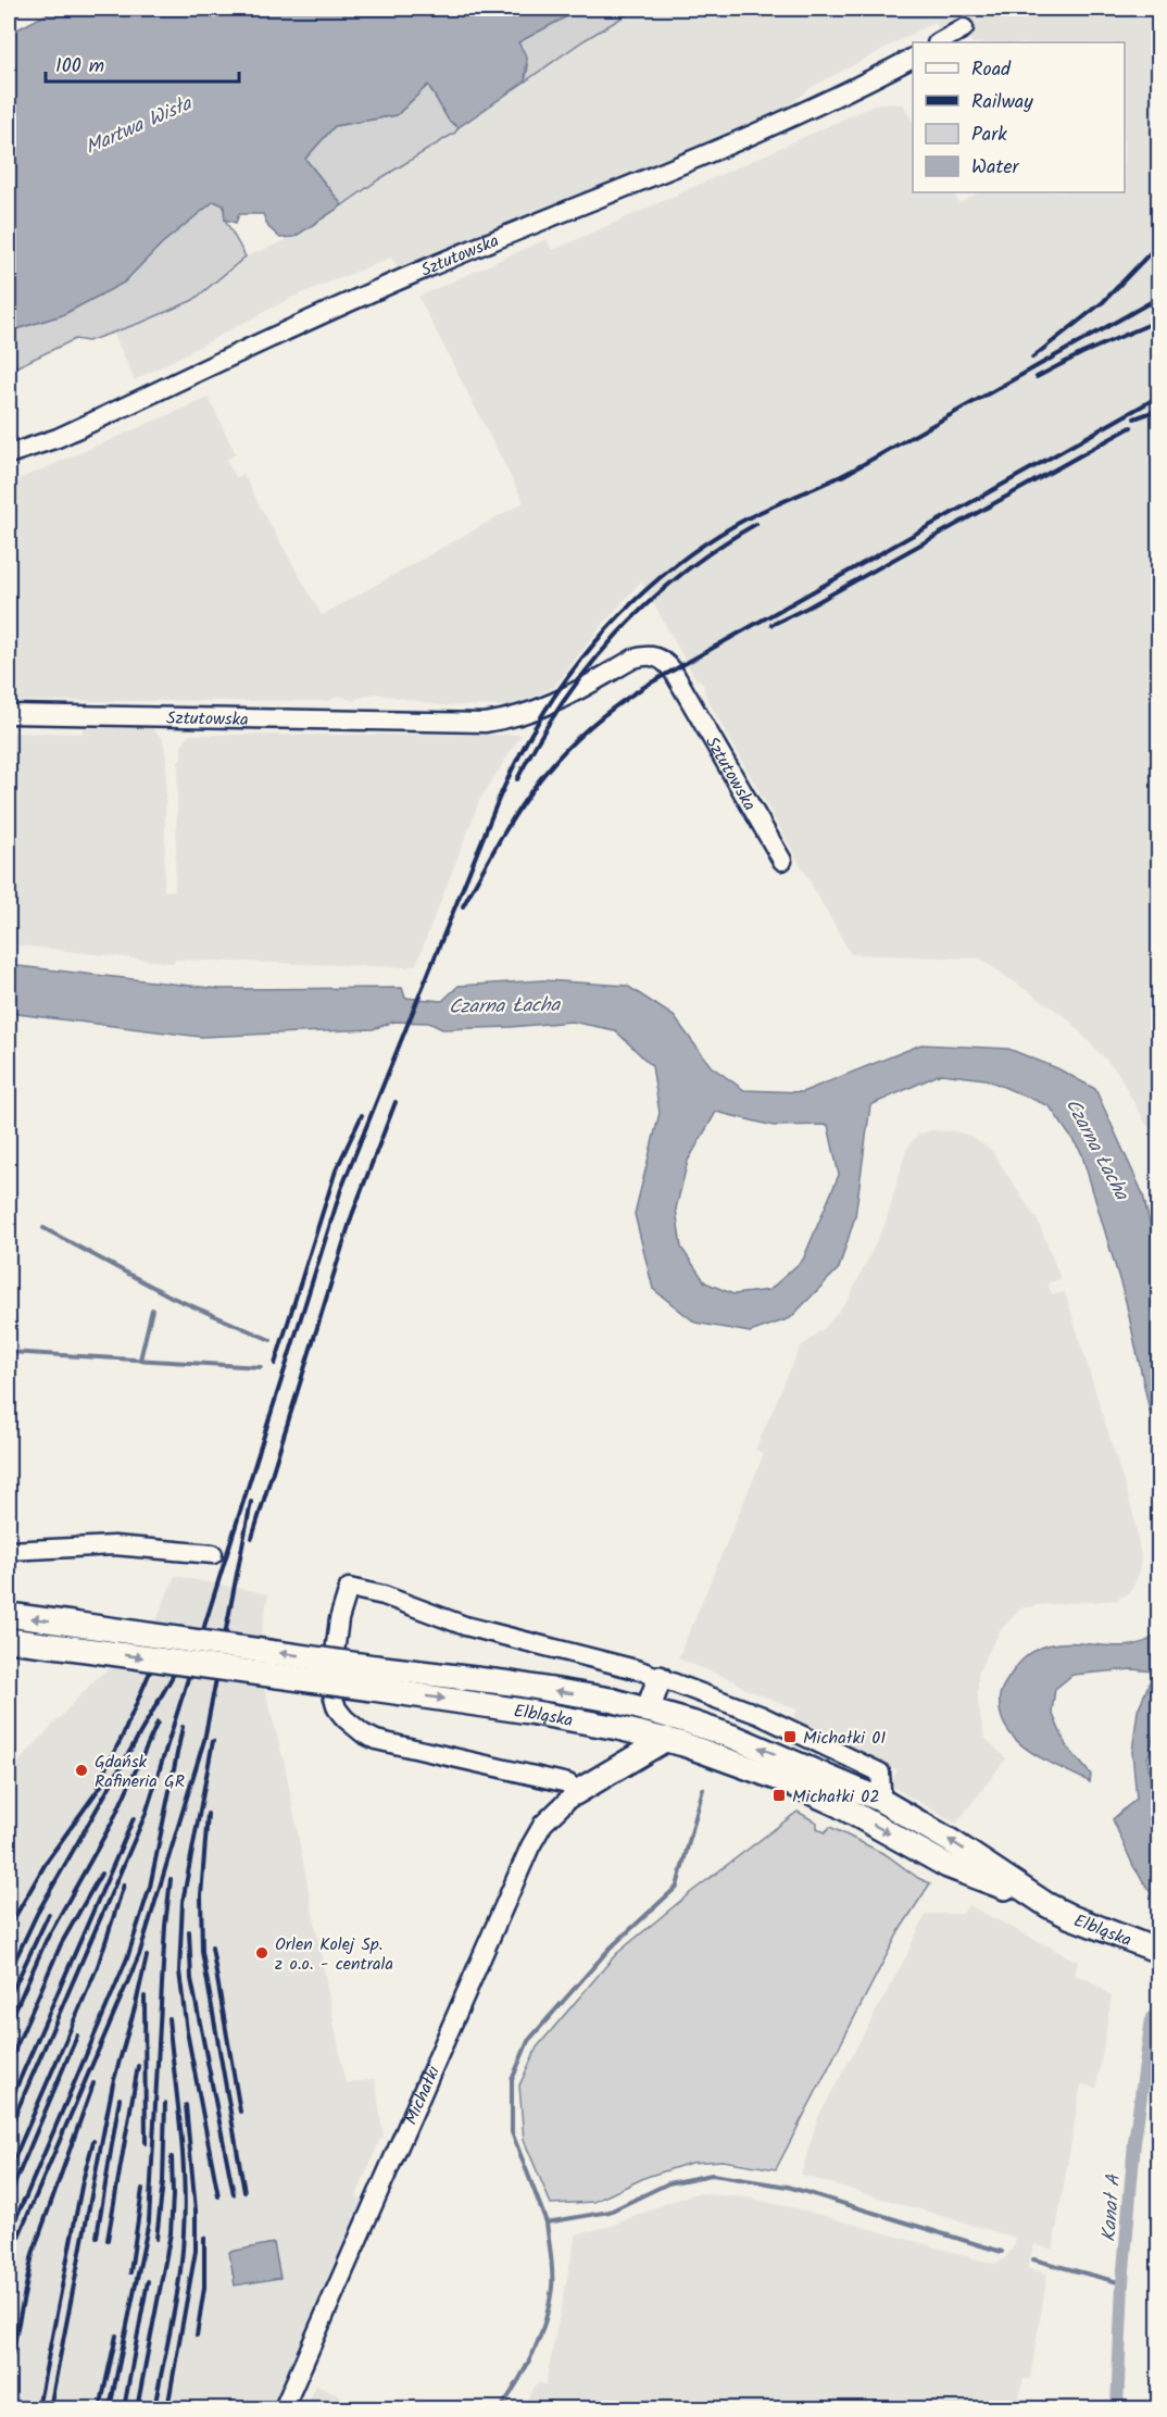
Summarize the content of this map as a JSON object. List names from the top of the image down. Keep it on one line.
{"streets":{"main road":["Elbląska"],"street":["Sztutowska","Michałki"]},"water":["Martwa Wisła","Czarna Łacha","Kanał A"],"places":{"transit":["Michałki 01","Michałki 02"],"other":["Gdańsk Rafineria GR","Orlen Kolej Sp. z o.o. - centrala"]},"legend":["Road","Railway","Park","Water"],"scale_bar":"100 m"}
